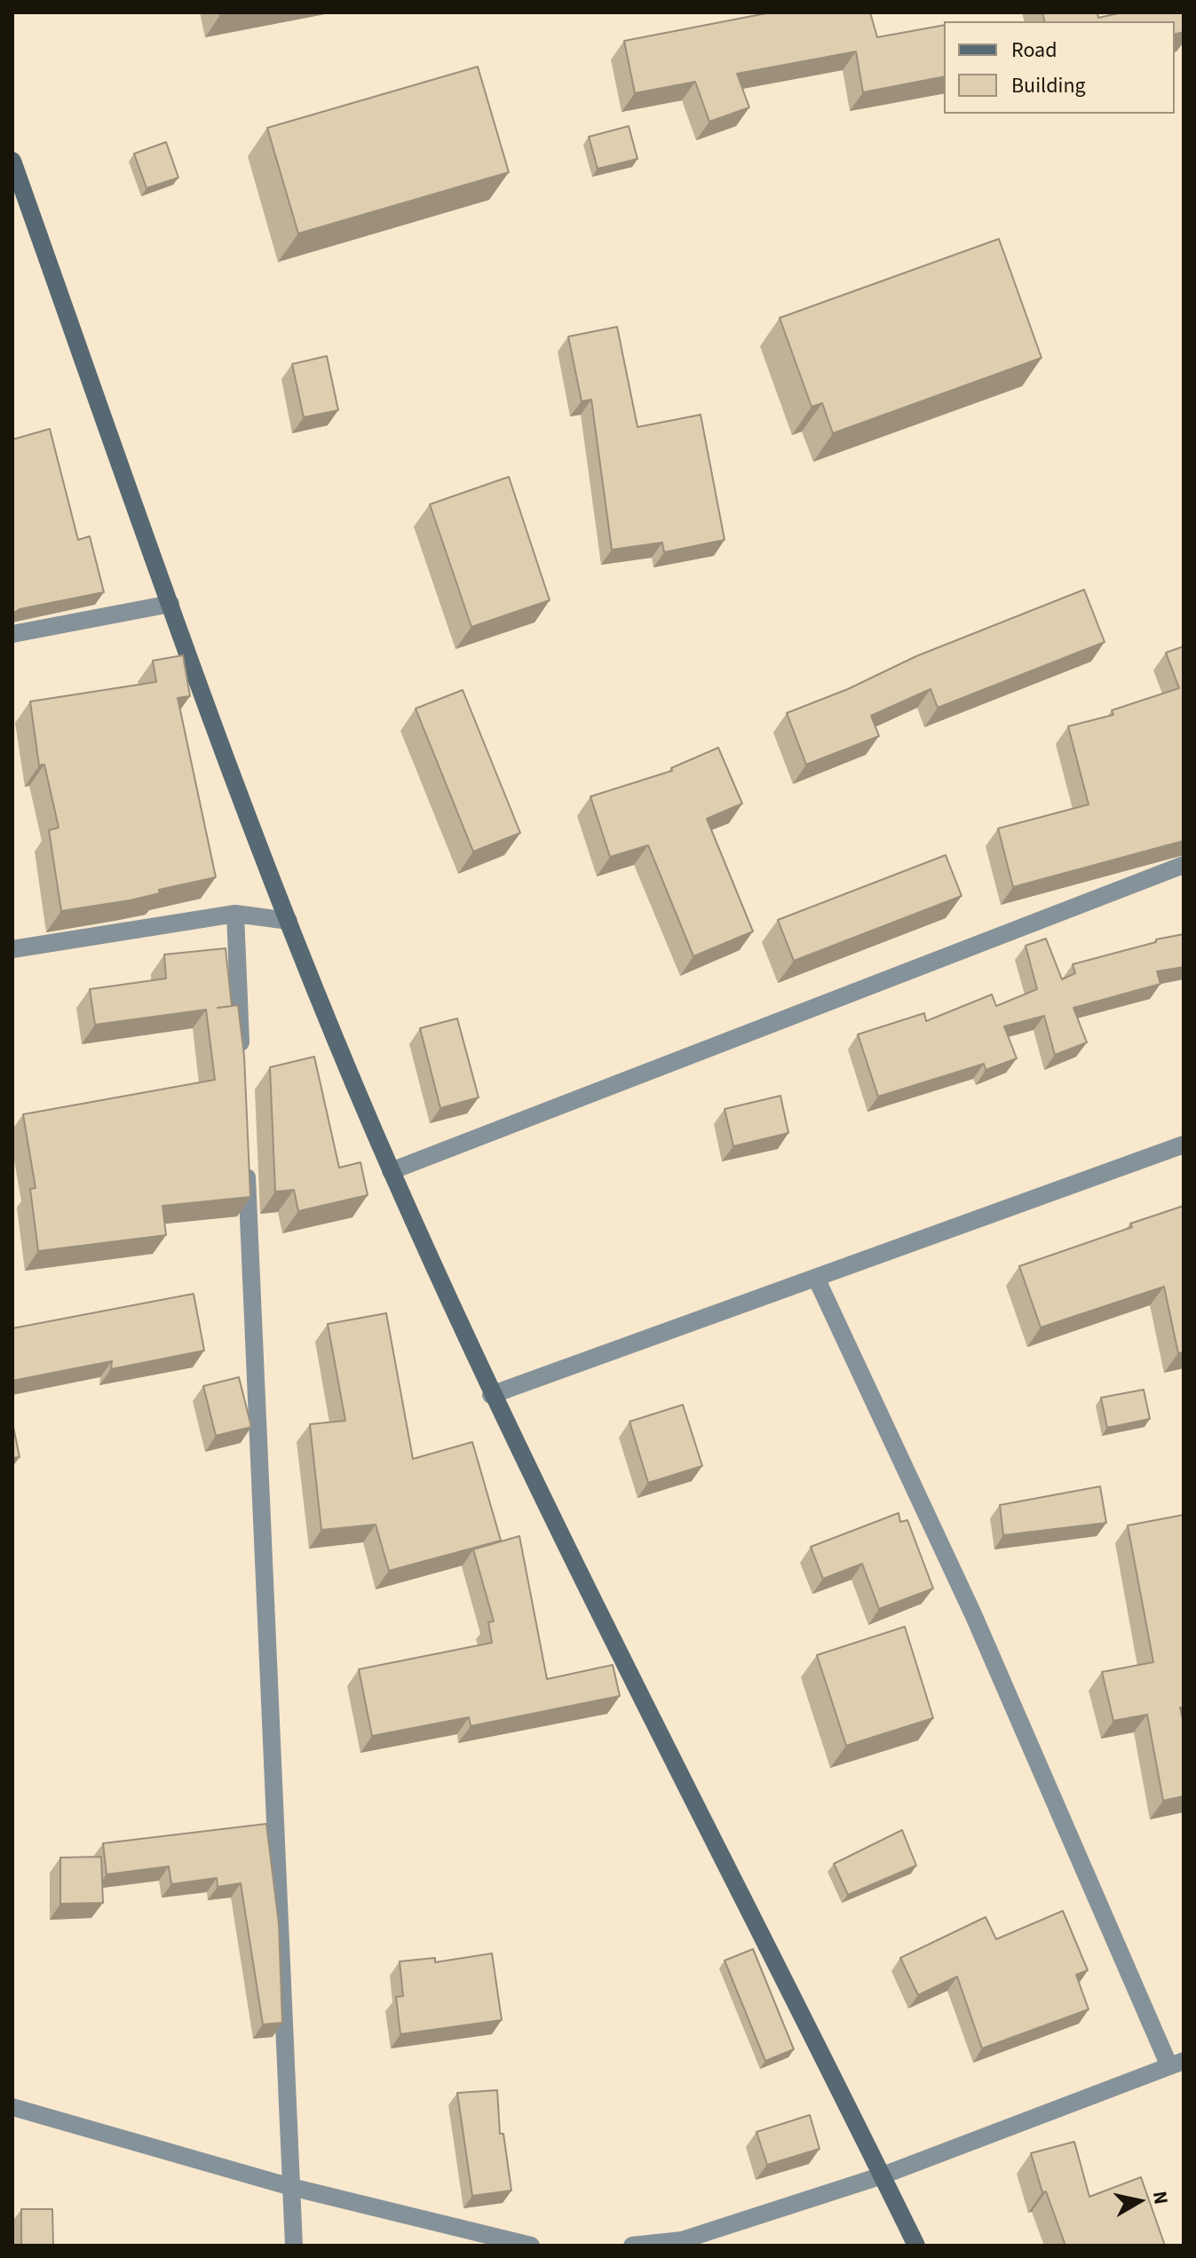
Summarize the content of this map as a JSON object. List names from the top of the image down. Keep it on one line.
{"legend":["Road","Building"],"north":"right"}
